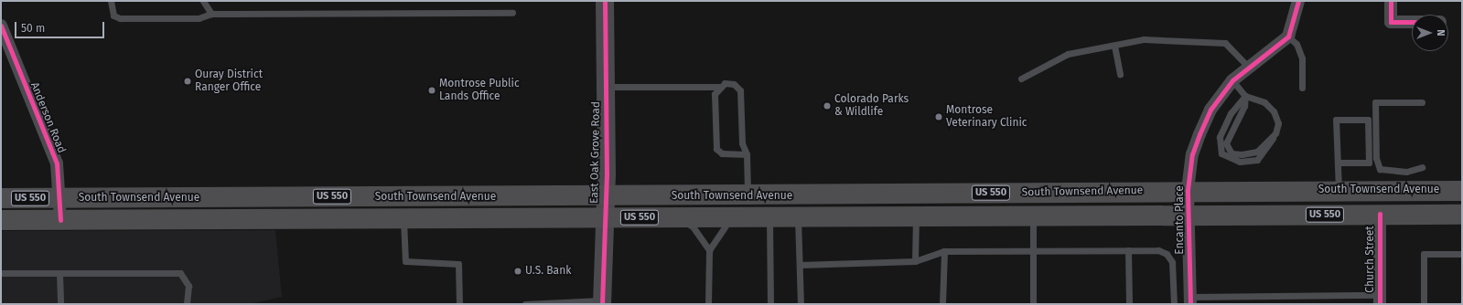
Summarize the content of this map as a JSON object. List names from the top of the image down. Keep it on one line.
{"streets":{"highway":["South Townsend Avenue","US 550"],"street":["Anderson Road","East Oak Grove Road","Encanto Place","Church Street"]},"crossings":[["Anderson Road","South Townsend Avenue"],["East Oak Grove Road","South Townsend Avenue"],["South Townsend Avenue","Encanto Place"],["South Townsend Avenue","Church Street"]],"places":["Ouray District Ranger Office","Montrose Public Lands Office","Colorado Parks & Wildlife","Montrose Veterinary Clinic","U.S. Bank"],"scale_bar":"50 m","north":"right"}
